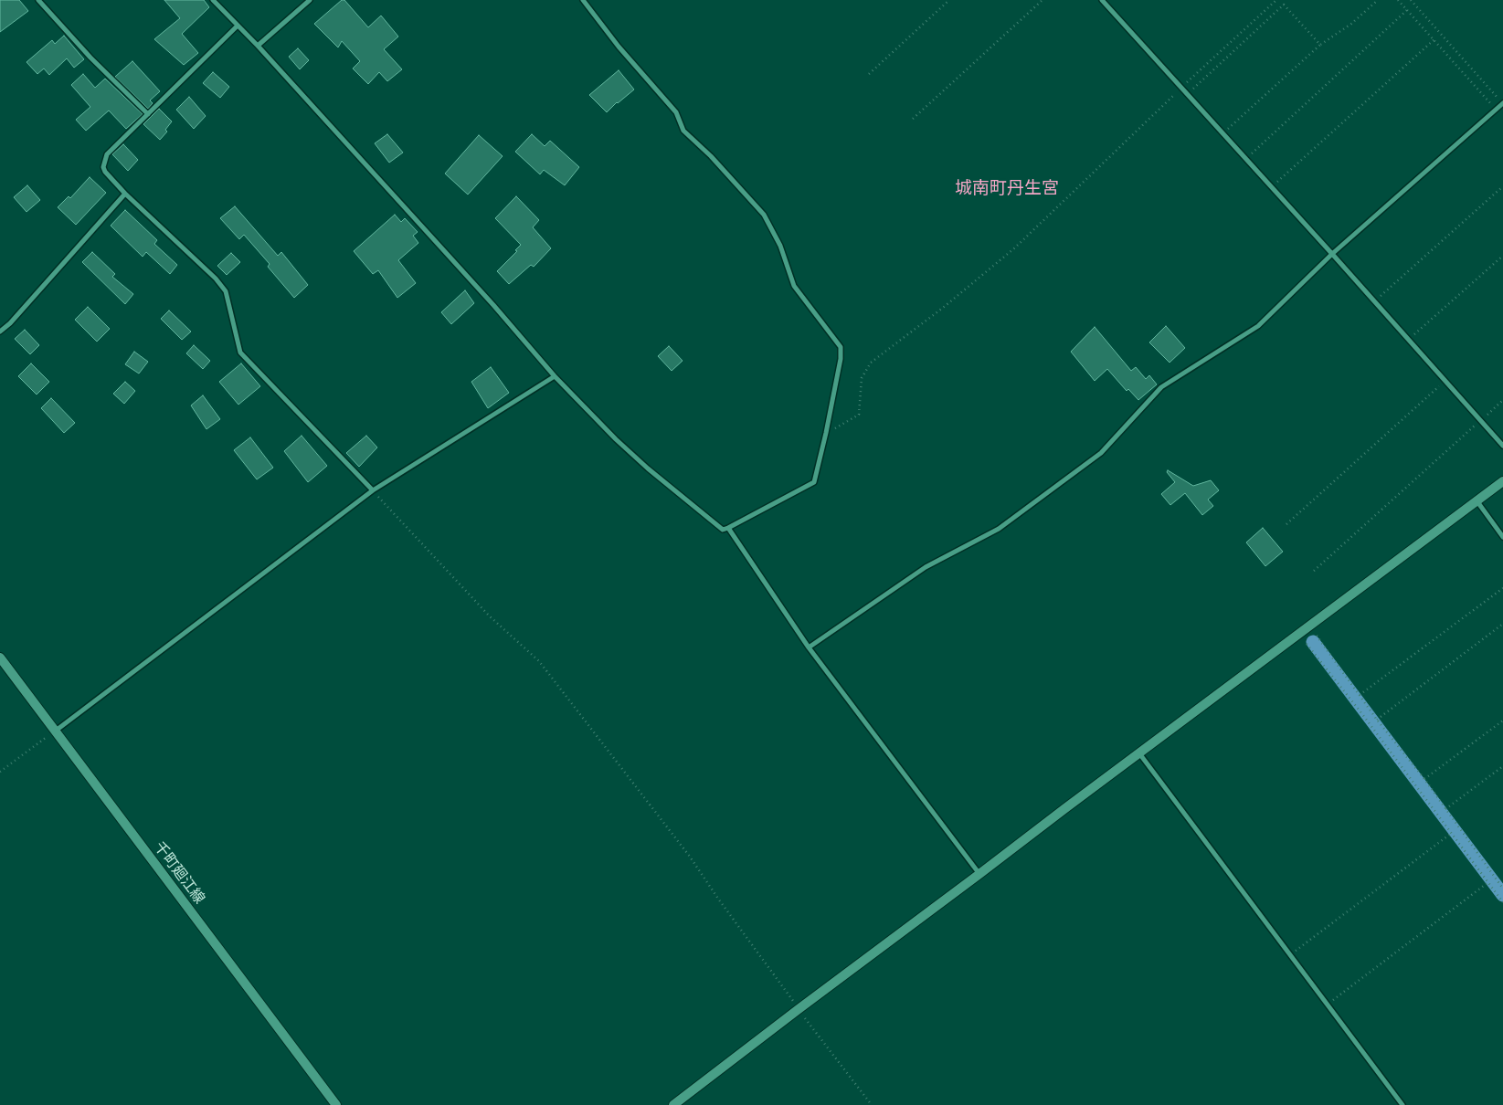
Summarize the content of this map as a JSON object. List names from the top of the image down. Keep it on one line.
{"streets":{"street":["千町廻江線"]},"districts":["城南町丹生宮"]}
